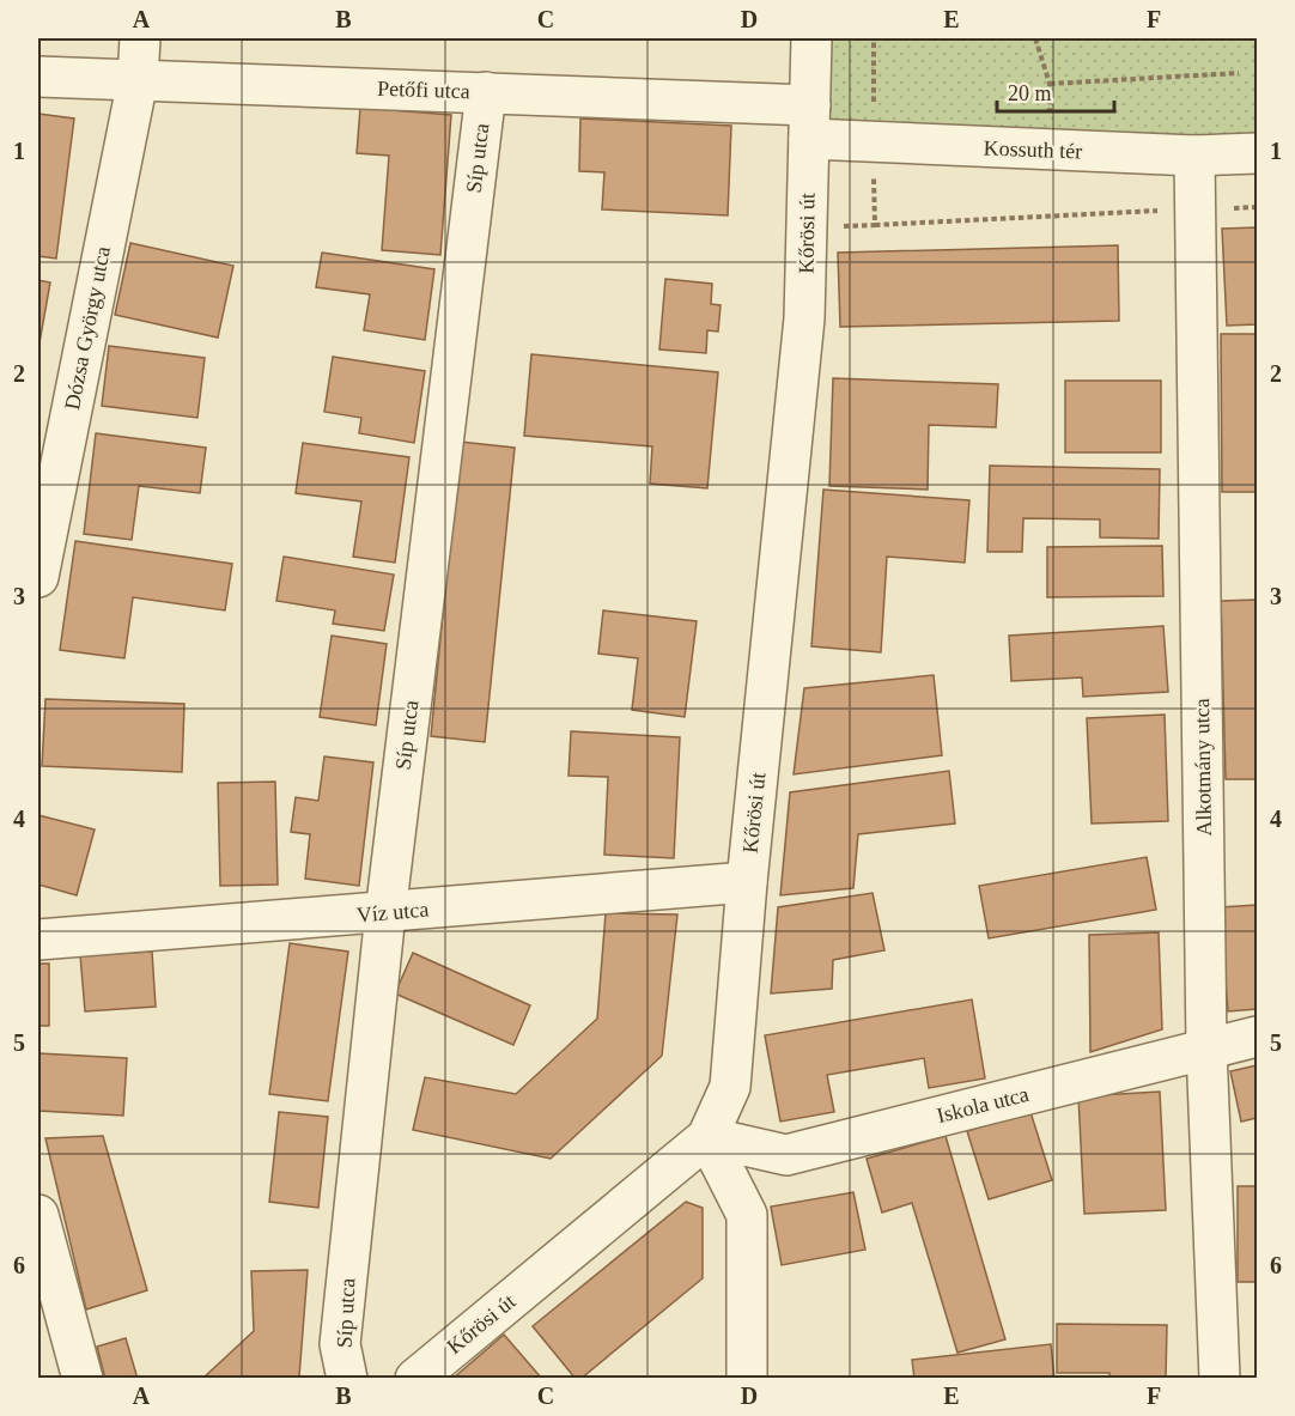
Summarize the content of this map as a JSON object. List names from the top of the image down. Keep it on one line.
{"streets":{"street":["Petőfi utca","Kossuth tér","Síp utca","Kőrösi út","Dózsa György utca","Alkotmány utca","Víz utca","Iskola utca"]},"crossings":[["Petőfi utca","Kossuth tér"],["Petőfi utca","Síp utca"],["Petőfi utca","Kőrösi út"],["Petőfi utca","Dózsa György utca"],["Kossuth tér","Kőrösi út"],["Kossuth tér","Alkotmány utca"],["Síp utca","Víz utca"],["Kőrösi út","Víz utca"],["Kőrösi út","Iskola utca"],["Alkotmány utca","Iskola utca"]],"scale_bar":"20 m","grid":{"columns":["A","B","C","D","E","F"],"rows":["1","2","3","4","5","6"]}}
